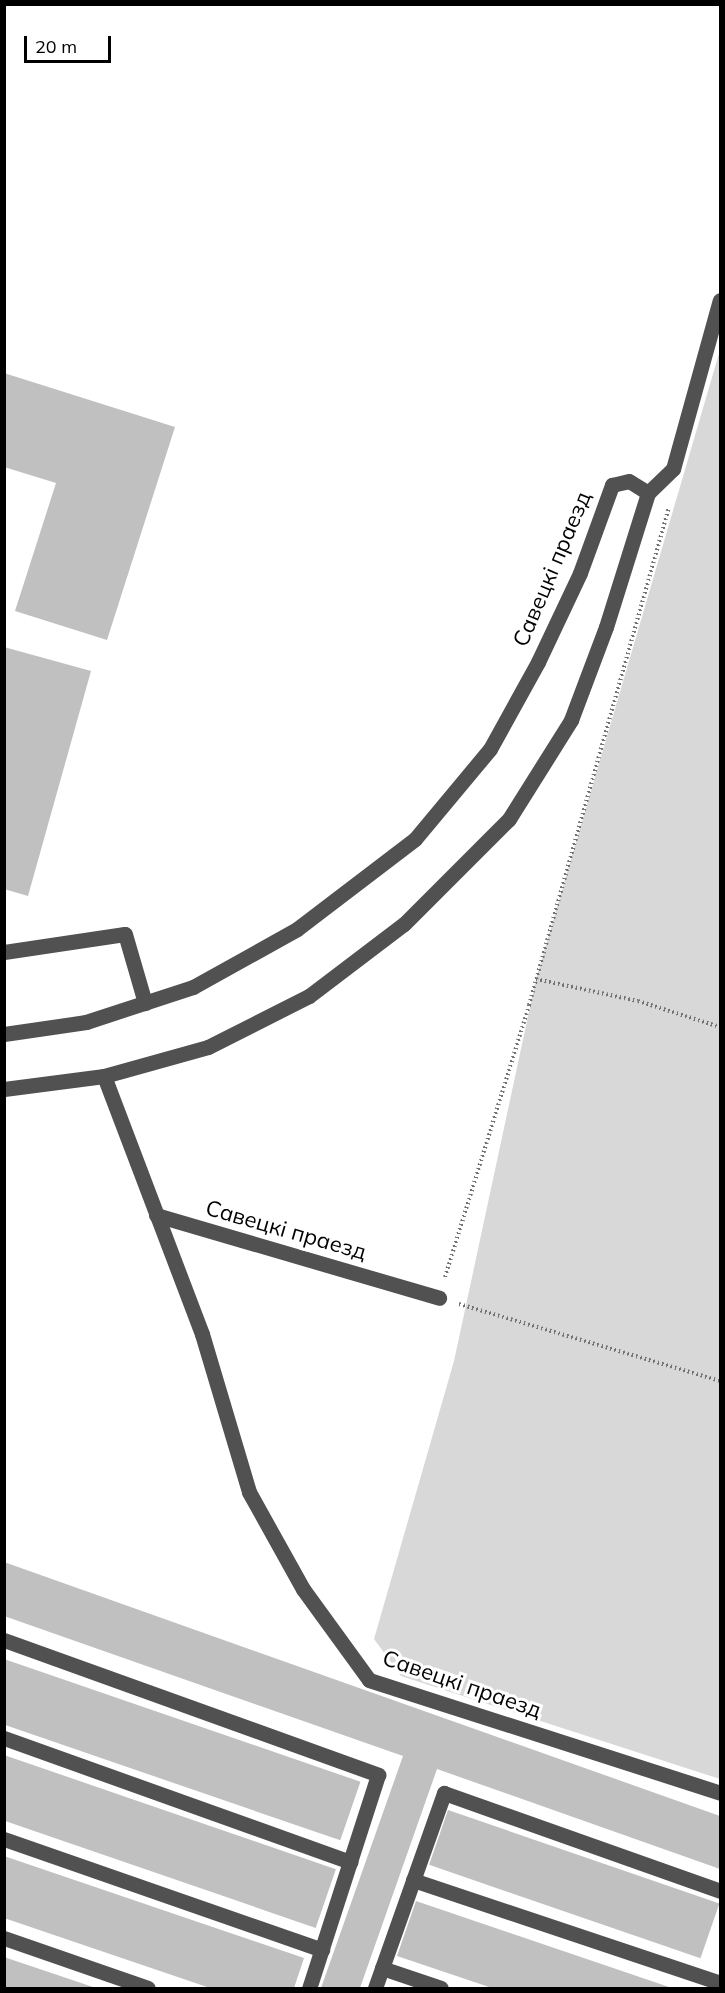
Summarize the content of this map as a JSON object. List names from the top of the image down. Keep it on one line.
{"streets":{"street":["Савецкі праезд"]},"scale_bar":"20 m"}
